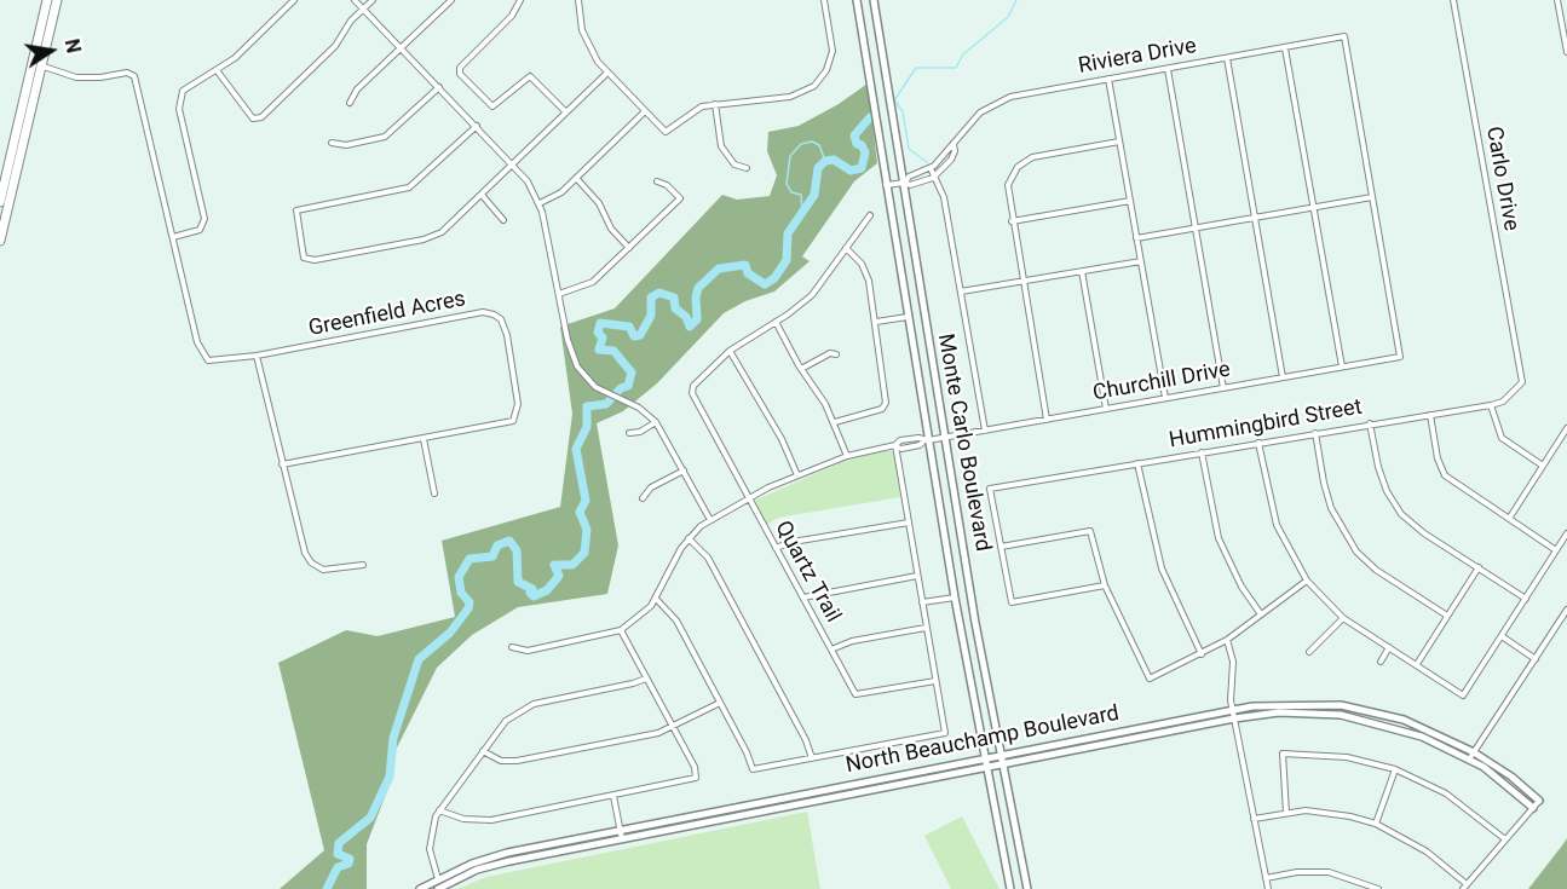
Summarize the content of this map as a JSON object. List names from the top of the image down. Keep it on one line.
{"streets":{"street":["Riviera Drive","Carlo Drive","Greenfield Acres","Churchill Drive","Hummingbird Street","Monte Carlo Boulevard","Quartz Trail","North Beauchamp Boulevard"]},"crossings":[["Riviera Drive","Churchill Drive"],["Riviera Drive","Monte Carlo Boulevard"],["Carlo Drive","Hummingbird Street"],["Churchill Drive","Monte Carlo Boulevard"],["Churchill Drive","Quartz Trail"],["Monte Carlo Boulevard","North Beauchamp Boulevard"]],"north":"right"}
